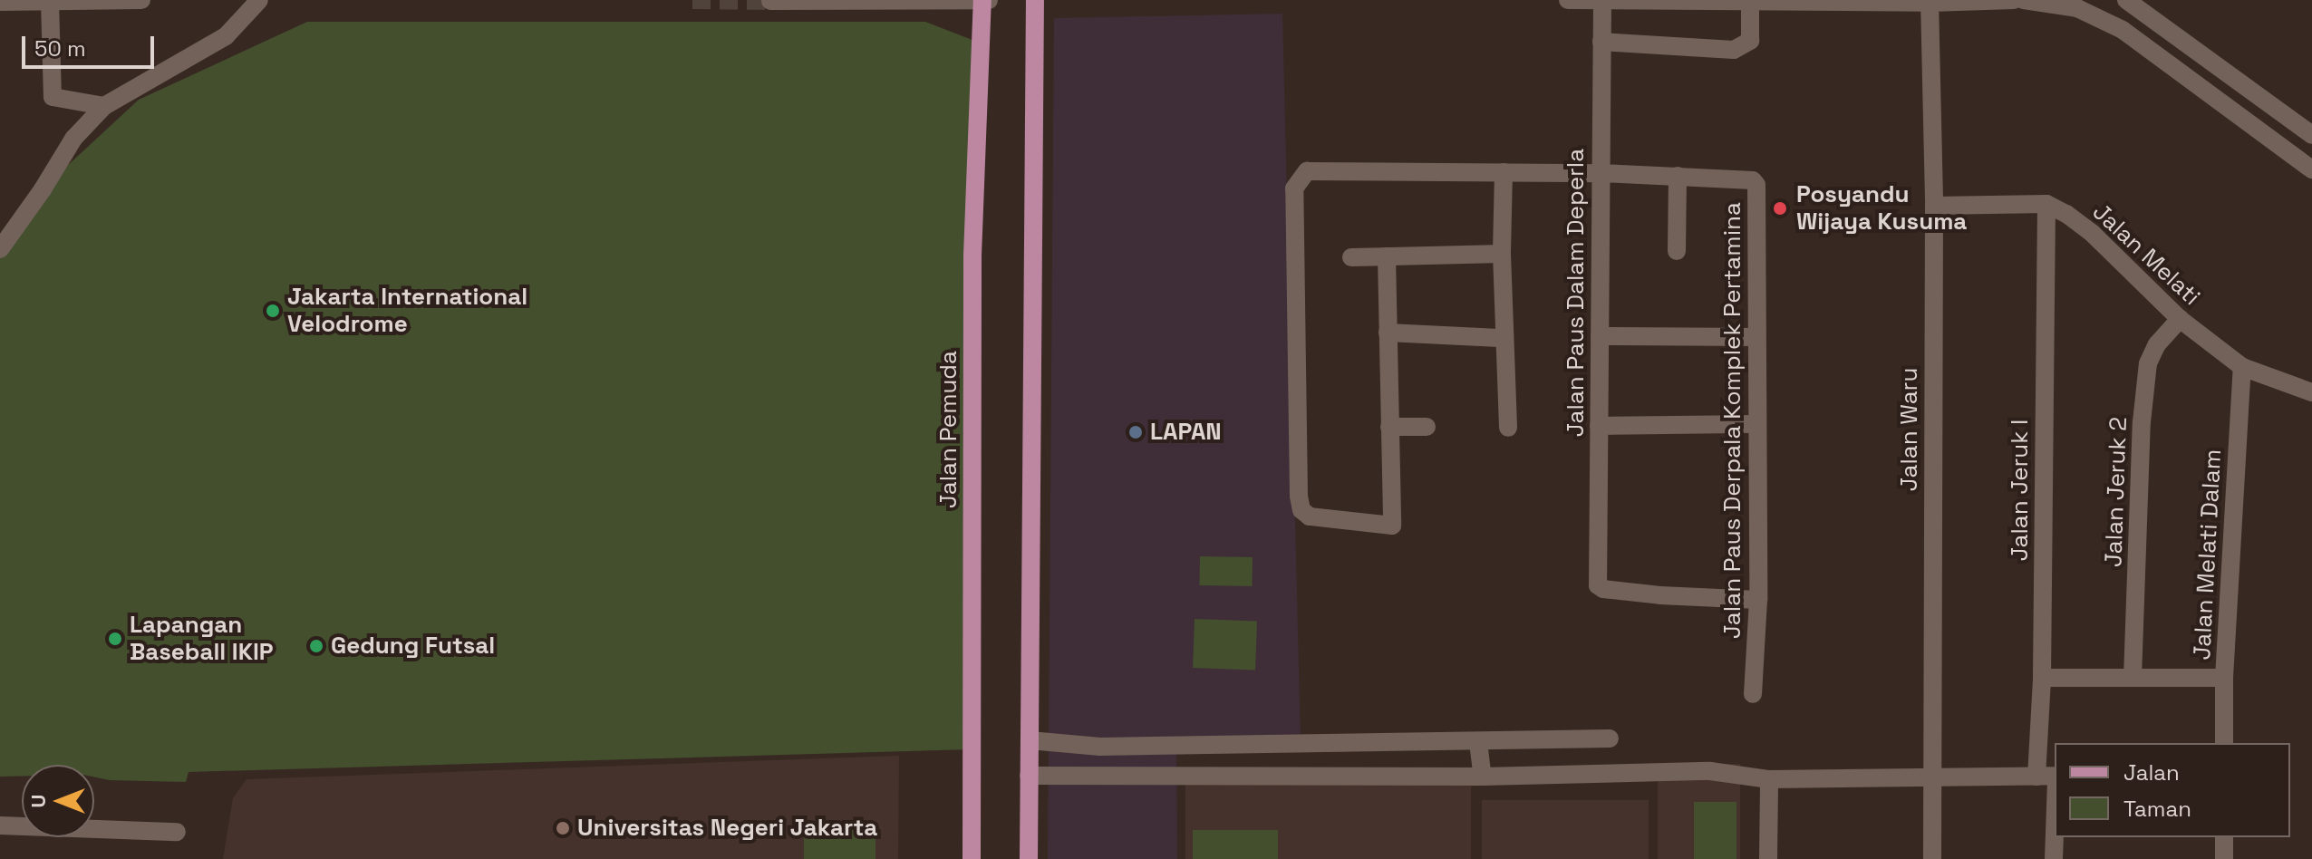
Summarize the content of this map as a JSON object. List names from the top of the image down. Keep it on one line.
{"streets":{"main road":["Jalan Pemuda"],"street":["Jalan Melati","Jalan Paus Dalam Deperla","Jalan Paus Derpala Komplek Pertamina","Jalan Waru","Jalan Jeruk I","Jalan Jeruk 2","Jalan Melati Dalam"]},"crossings":[["Jalan Melati","Jalan Jeruk I"],["Jalan Melati","Jalan Jeruk 2"],["Jalan Melati","Jalan Melati Dalam"],["Jalan Paus Dalam Deperla","Jalan Paus Derpala Komplek Pertamina"]],"places":["Posyandu Wijaya Kusuma","Jakarta International Velodrome","LAPAN","Lapangan Baseball IKIP","Gedung Futsal","Universitas Negeri Jakarta"],"legend":["Jalan","Taman"],"scale_bar":"50 m","north":"left"}
